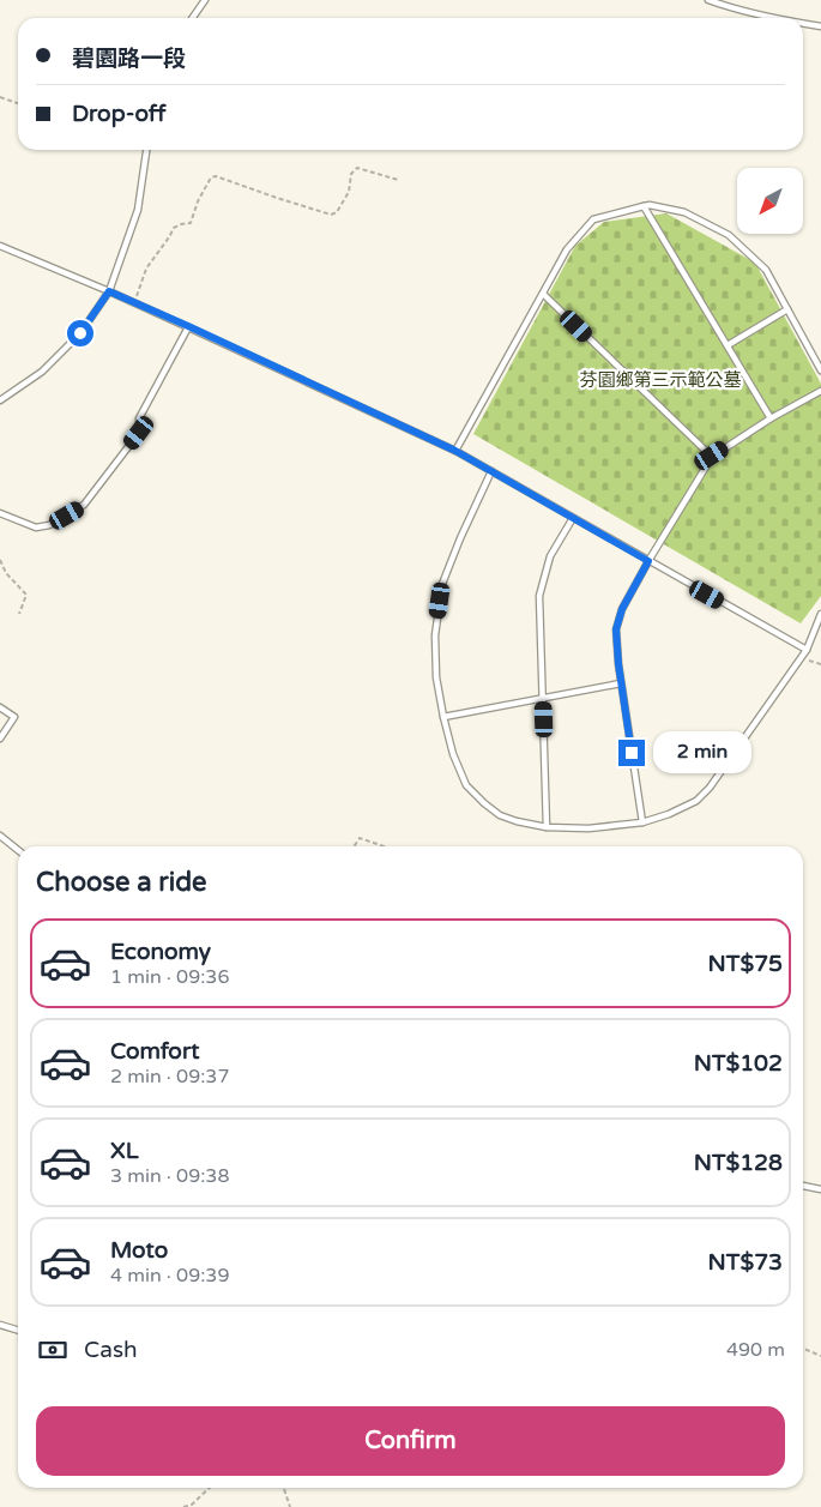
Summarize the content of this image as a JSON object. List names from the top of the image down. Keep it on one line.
{"parks":["芬園鄉第三示範公墓"],"north":"bottom left","page":{"banner":["碧園路一段","Drop-off"],"bubble":"2 min","heading":"Choose a ride","list":[{"name":"Economy","note":"1 min · 09:36","value":"NT$75"},{"name":"Comfort","note":"2 min · 09:37","value":"NT$102"},{"name":"XL","note":"3 min · 09:38","value":"NT$128"},{"name":"Moto","note":"4 min · 09:39","value":"NT$73"}],"pay":["Cash","490 m"],"buttons":"Confirm"}}
